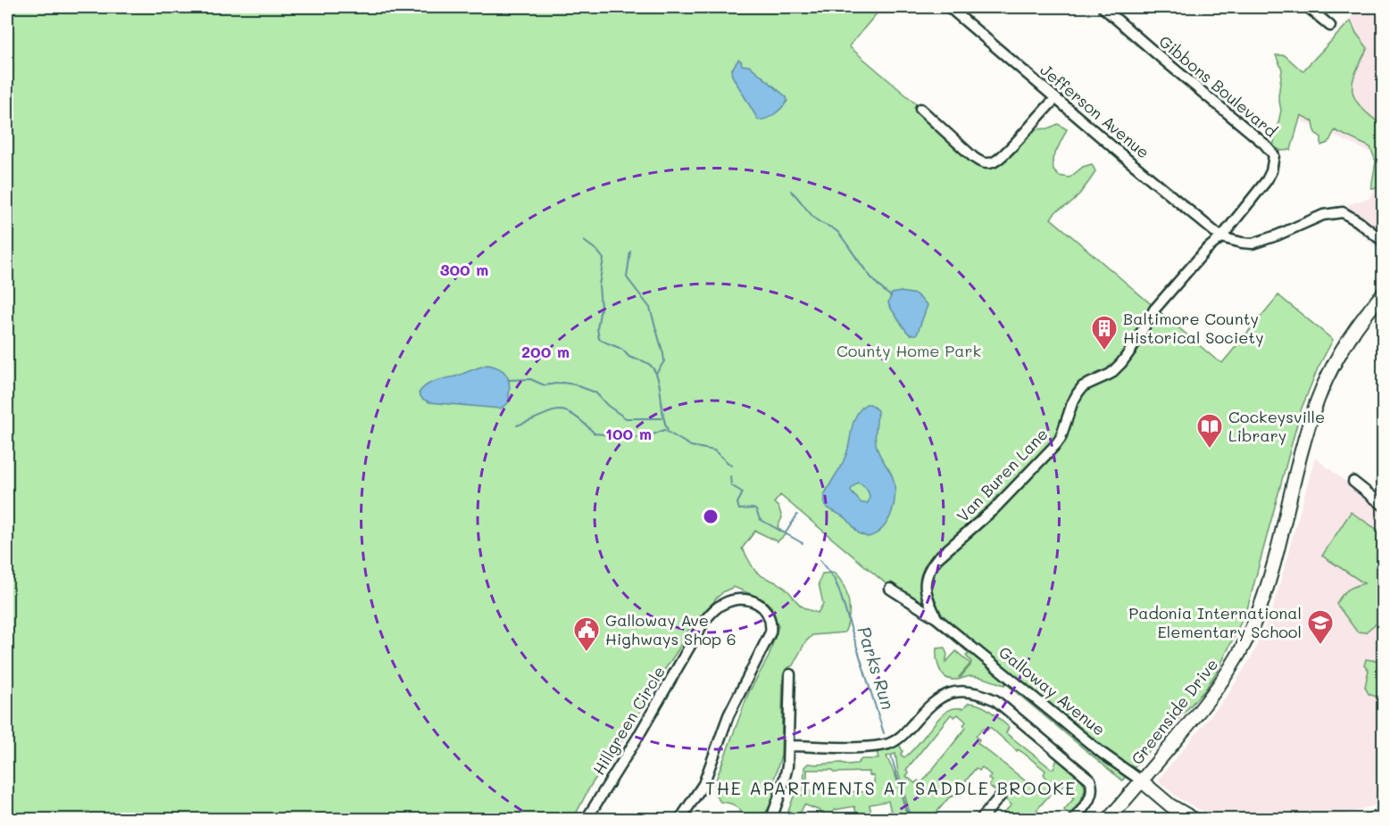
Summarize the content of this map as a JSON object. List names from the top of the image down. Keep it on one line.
{"streets":{"street":["Gibbons Boulevard","Jefferson Avenue","Van Buren Lane","Galloway Avenue","Greenside Drive","Hillgreen Circle"]},"crossings":[["Gibbons Boulevard","Jefferson Avenue"],["Gibbons Boulevard","Van Buren Lane"],["Jefferson Avenue","Van Buren Lane"],["Van Buren Lane","Galloway Avenue"],["Galloway Avenue","Greenside Drive"]],"districts":["THE APARTMENTS AT SADDLE BROOKE"],"water":["Parks Run"],"parks":["County Home Park"],"places":{"building":["Baltimore County Historical Society"],"library":["Cockeysville Library"],"school or university":["Padonia International Elementary School"],"public building":["Galloway Ave Highways Shop 6"]},"rings":["300 m","200 m","100 m"]}
